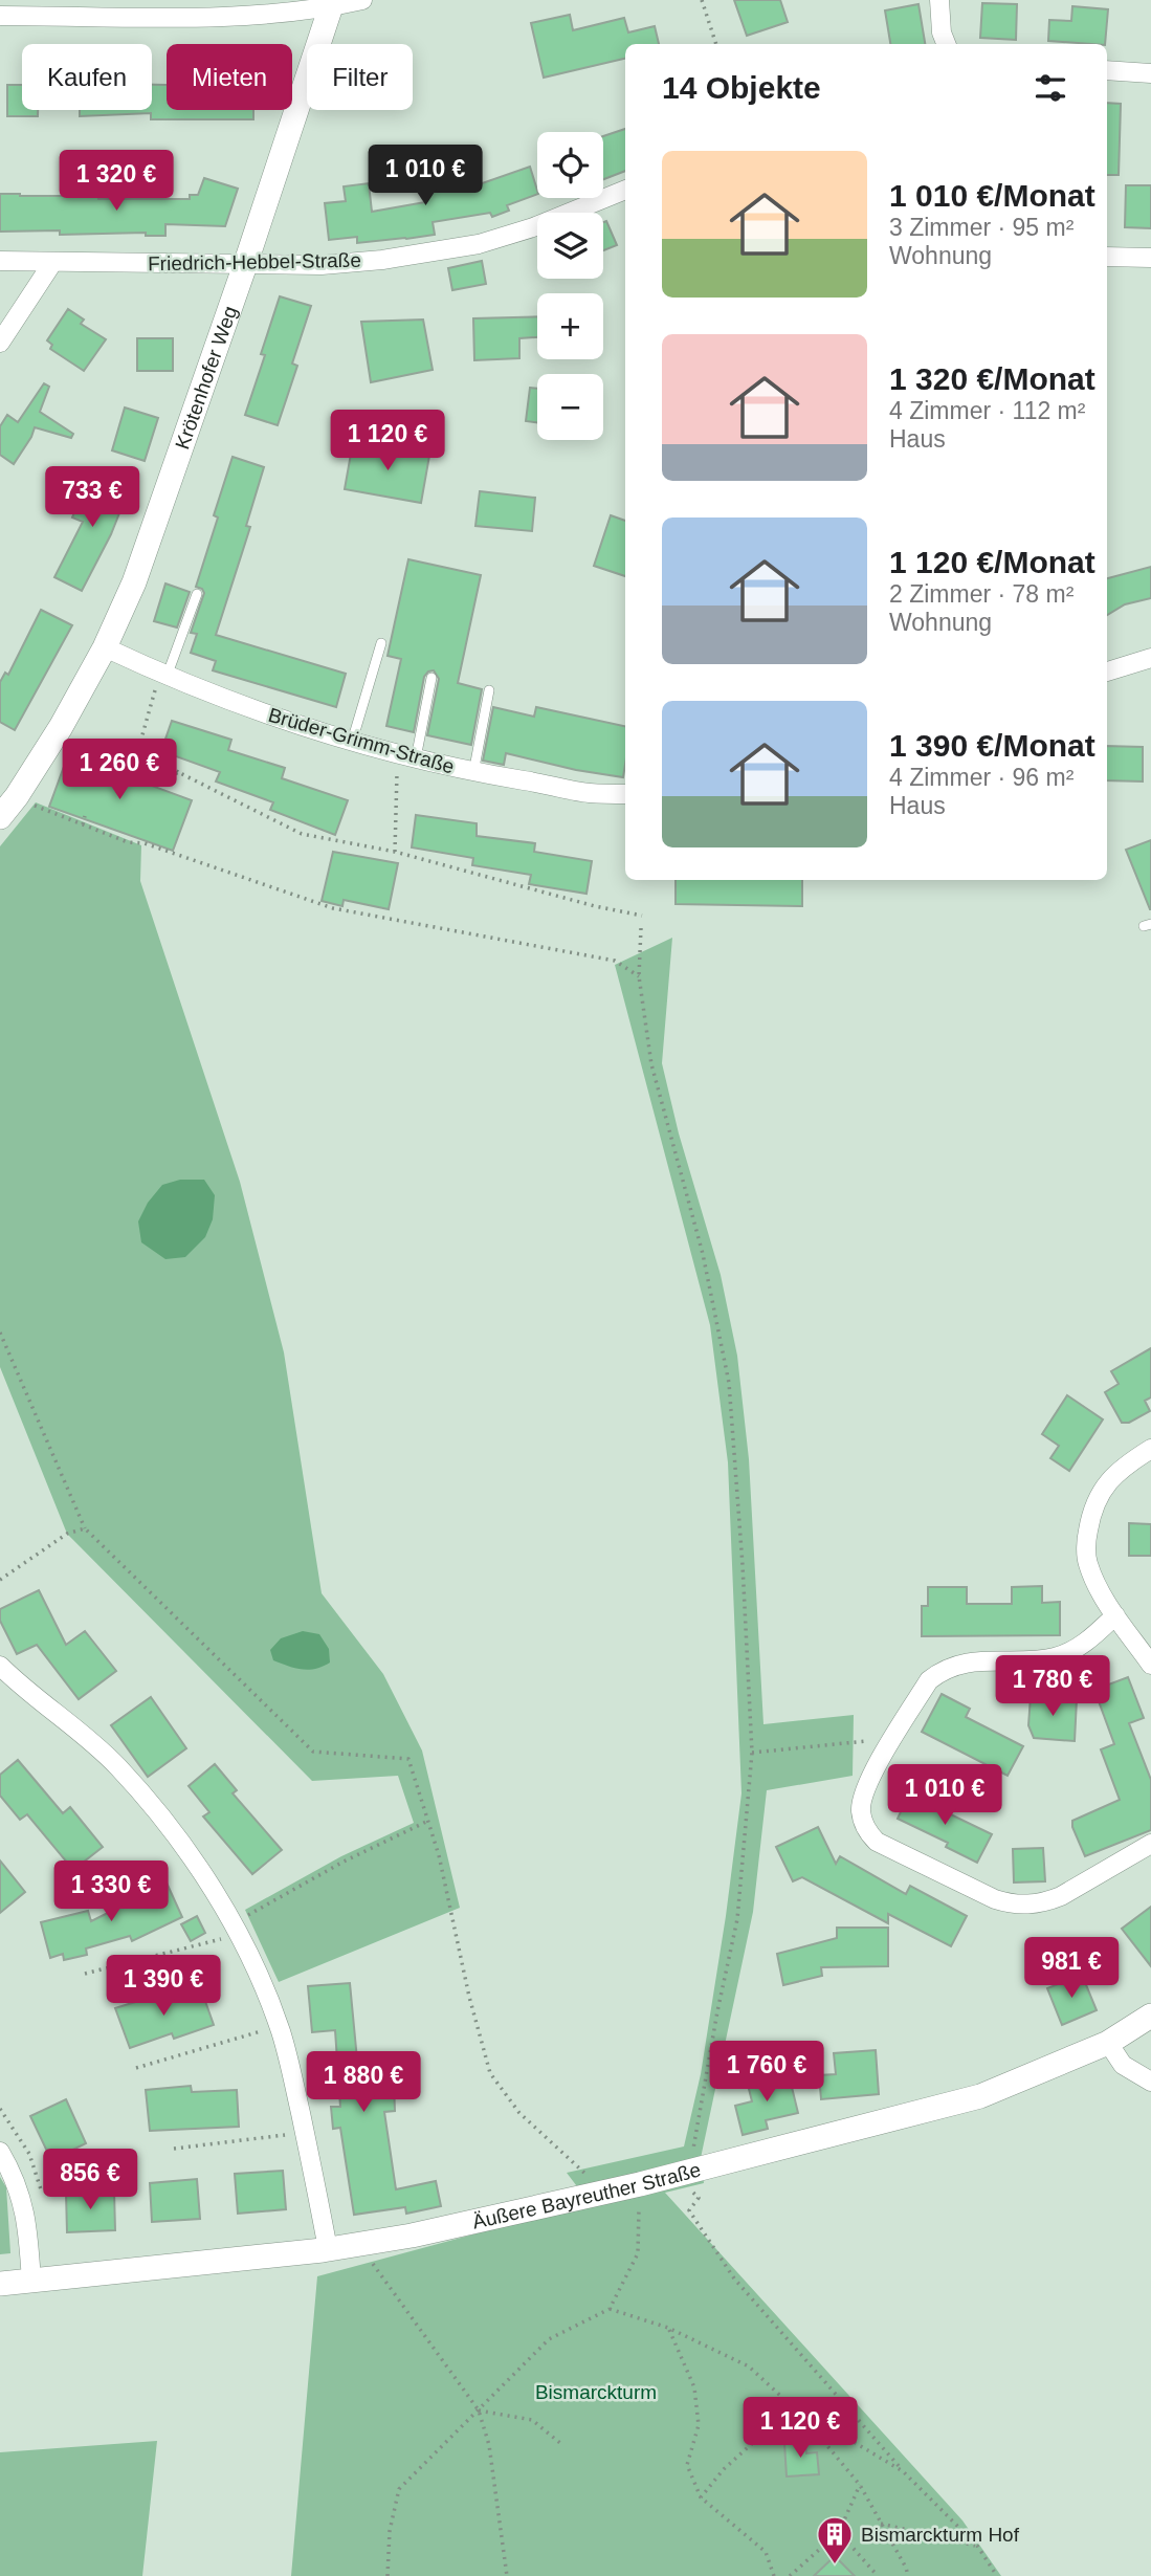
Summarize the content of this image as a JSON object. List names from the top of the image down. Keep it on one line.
{"streets":{"street":["Friedrich-Hebbel-Straße","Krötenhofer Weg","Brüder-Grimm-Straße","Äußere Bayreuther Straße"]},"crossings":[["Friedrich-Hebbel-Straße","Krötenhofer Weg"],["Krötenhofer Weg","Brüder-Grimm-Straße"]],"parks":["Bismarckturm"],"places":{"building":["Bismarckturm Hof"]},"page":{"chip":["Kaufen","Mieten","Filter"],"heading":"14 Objekte","map_buttons":["+","−"],"list":[{"name":"1 010 €/Monat","note":"3 Zimmer · 95 m² · Wohnung"},{"name":"1 320 €/Monat","note":"4 Zimmer · 112 m² · Haus"},{"name":"1 120 €/Monat","note":"2 Zimmer · 78 m² · Wohnung"},{"name":"1 390 €/Monat","note":"4 Zimmer · 96 m² · Haus"}],"price":["1 010 €","1 320 €","1 120 €","733 €","1 260 €","1 780 €","1 010 €","1 330 €","981 €","1 390 €","1 760 €","1 880 €","856 €","1 120 €"]}}
